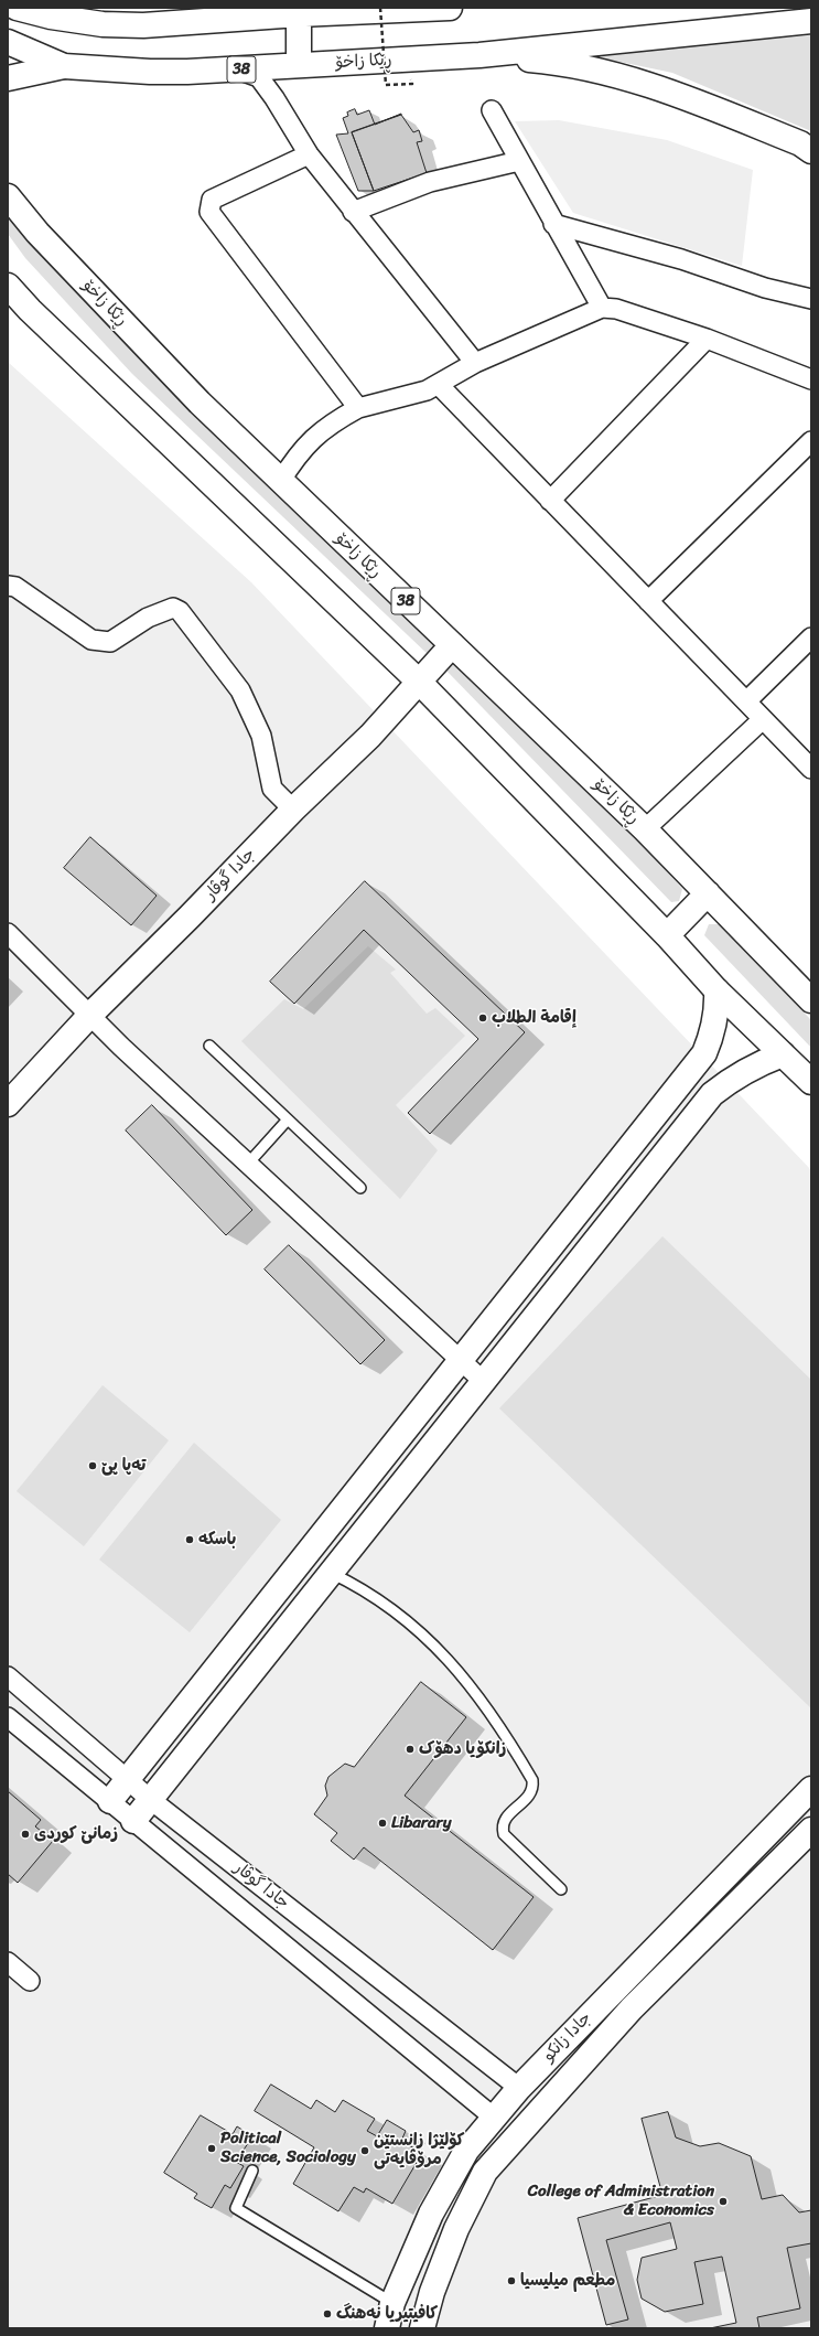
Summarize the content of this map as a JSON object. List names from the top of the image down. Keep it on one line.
{"streets":{"main road":["ڕێکا زاخۆ","38","جادا گوڤار","جادا زانکو"]},"crossings":[["ڕێکا زاخۆ","جادا گوڤار"],["جادا گوڤار","جادا زانکو"]],"places":["إقامة الطلاب","تەپا پێ","باسکە","زانکۆیا دهۆک","Libarary","زمانێ کوردی","Political Science, Sociology","كۆلێژا زانستێن مرۆڤایەتی","College of Administration & Economics","مطعم میلیسیا","کافیتیریا نەھنگ"]}
